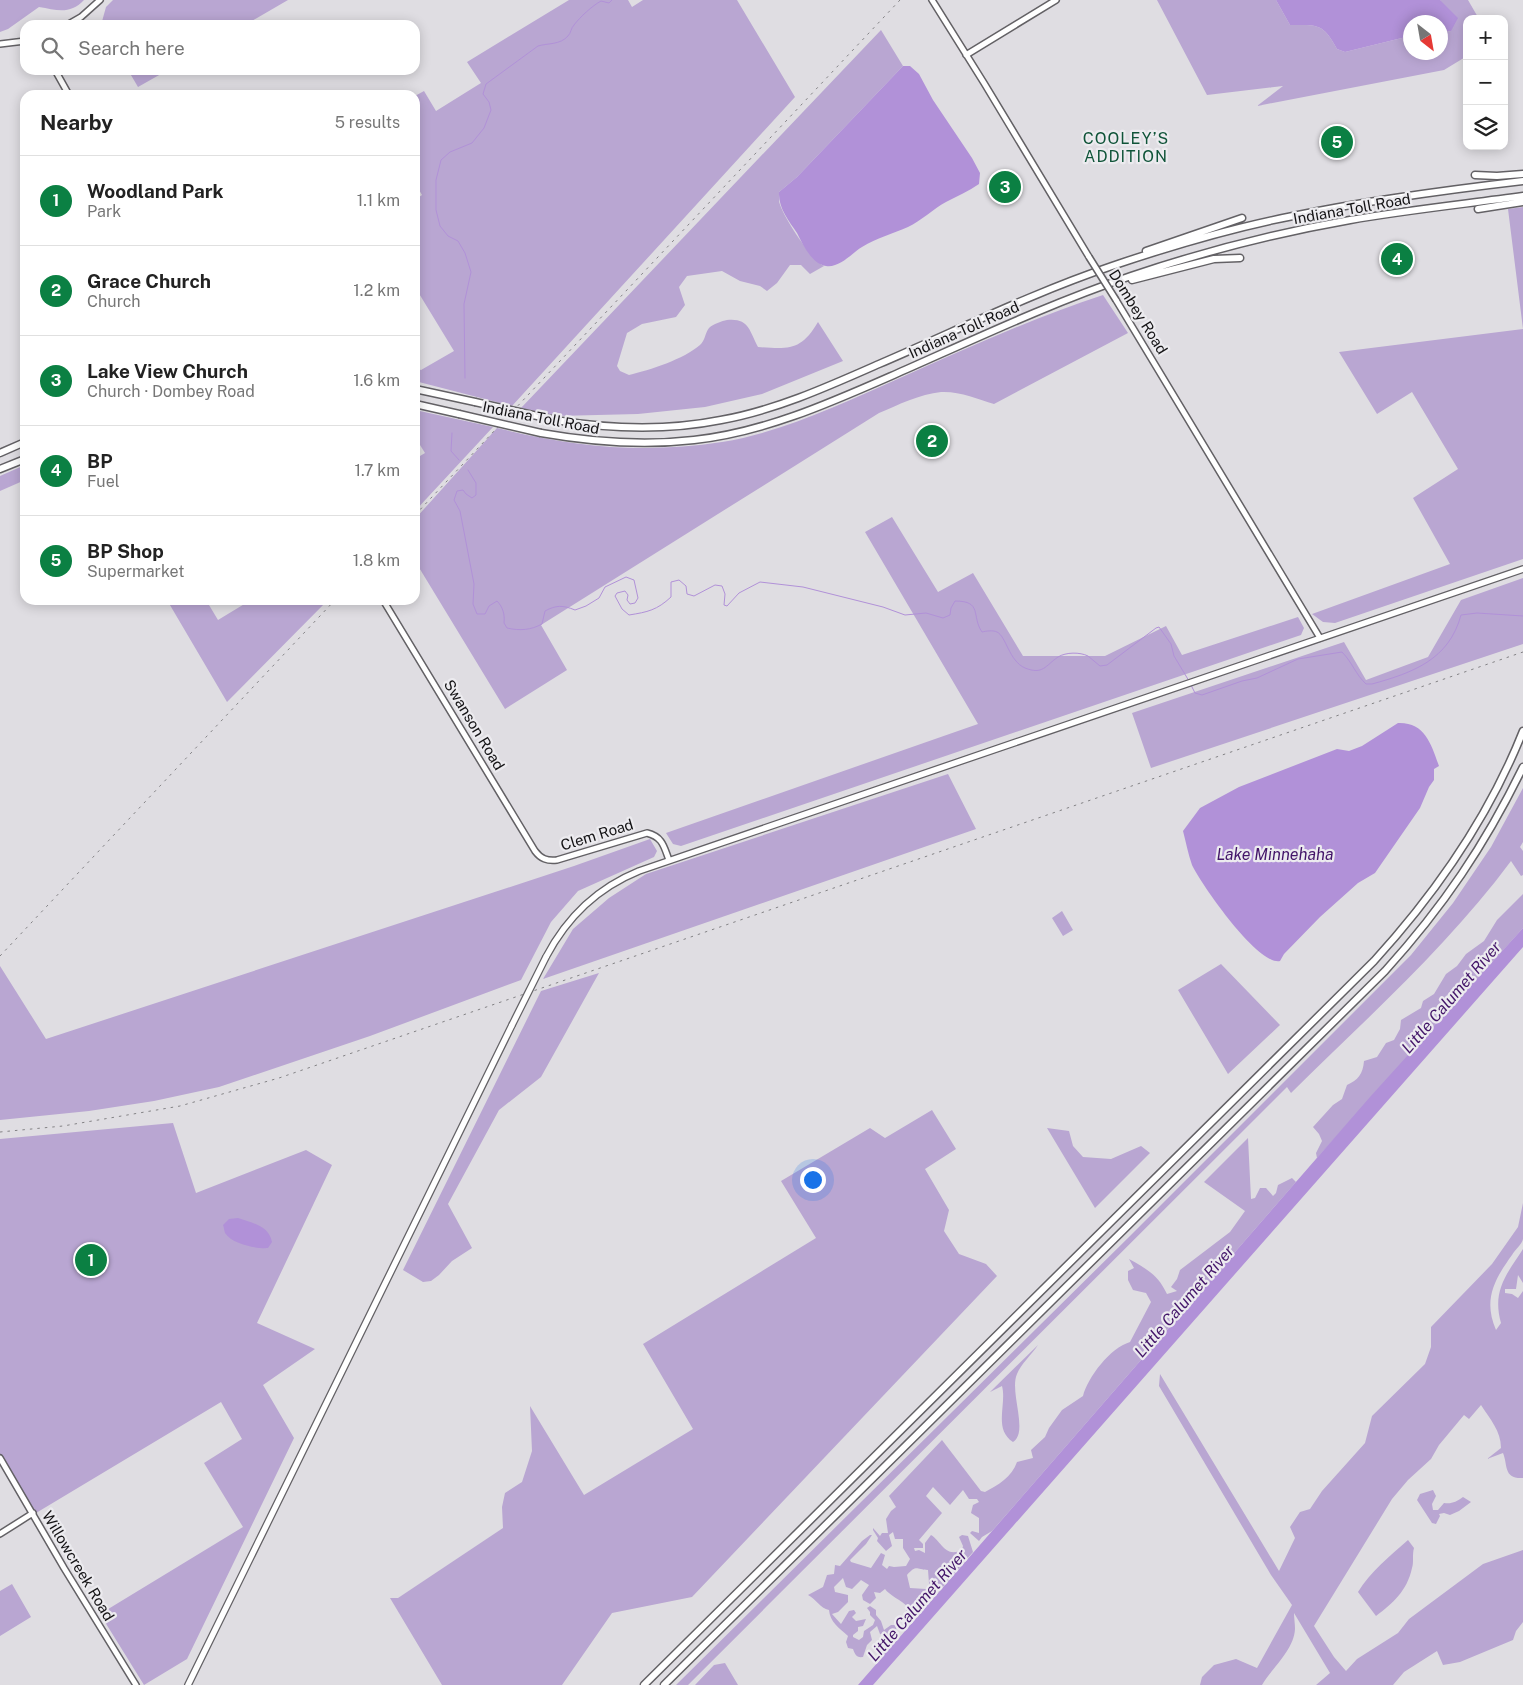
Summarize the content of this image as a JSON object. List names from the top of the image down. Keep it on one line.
{"streets":{"highway":["Indiana Toll Road"],"street":["Dombey Road","Swanson Road","Clem Road","Willowcreek Road"]},"crossings":[["Swanson Road","Clem Road"]],"districts":["COOLEY’S ADDITION"],"water":["Lake Minnehaha","Little Calumet River"],"north":"bottom right","page":{"map_buttons":["+","−"],"search":"Search here","heading":["Nearby","5 results"],"pins":["5","3","4","2","1"],"list":[{"mark":"1","name":"Woodland Park","note":"Park","value":"1.1 km"},{"mark":"2","name":"Grace Church","note":"Church","value":"1.2 km"},{"mark":"3","name":"Lake View Church","note":"Church · Dombey Road","value":"1.6 km"},{"mark":"4","name":"BP","note":"Fuel","value":"1.7 km"},{"mark":"5","name":"BP Shop","note":"Supermarket","value":"1.8 km"}]}}
